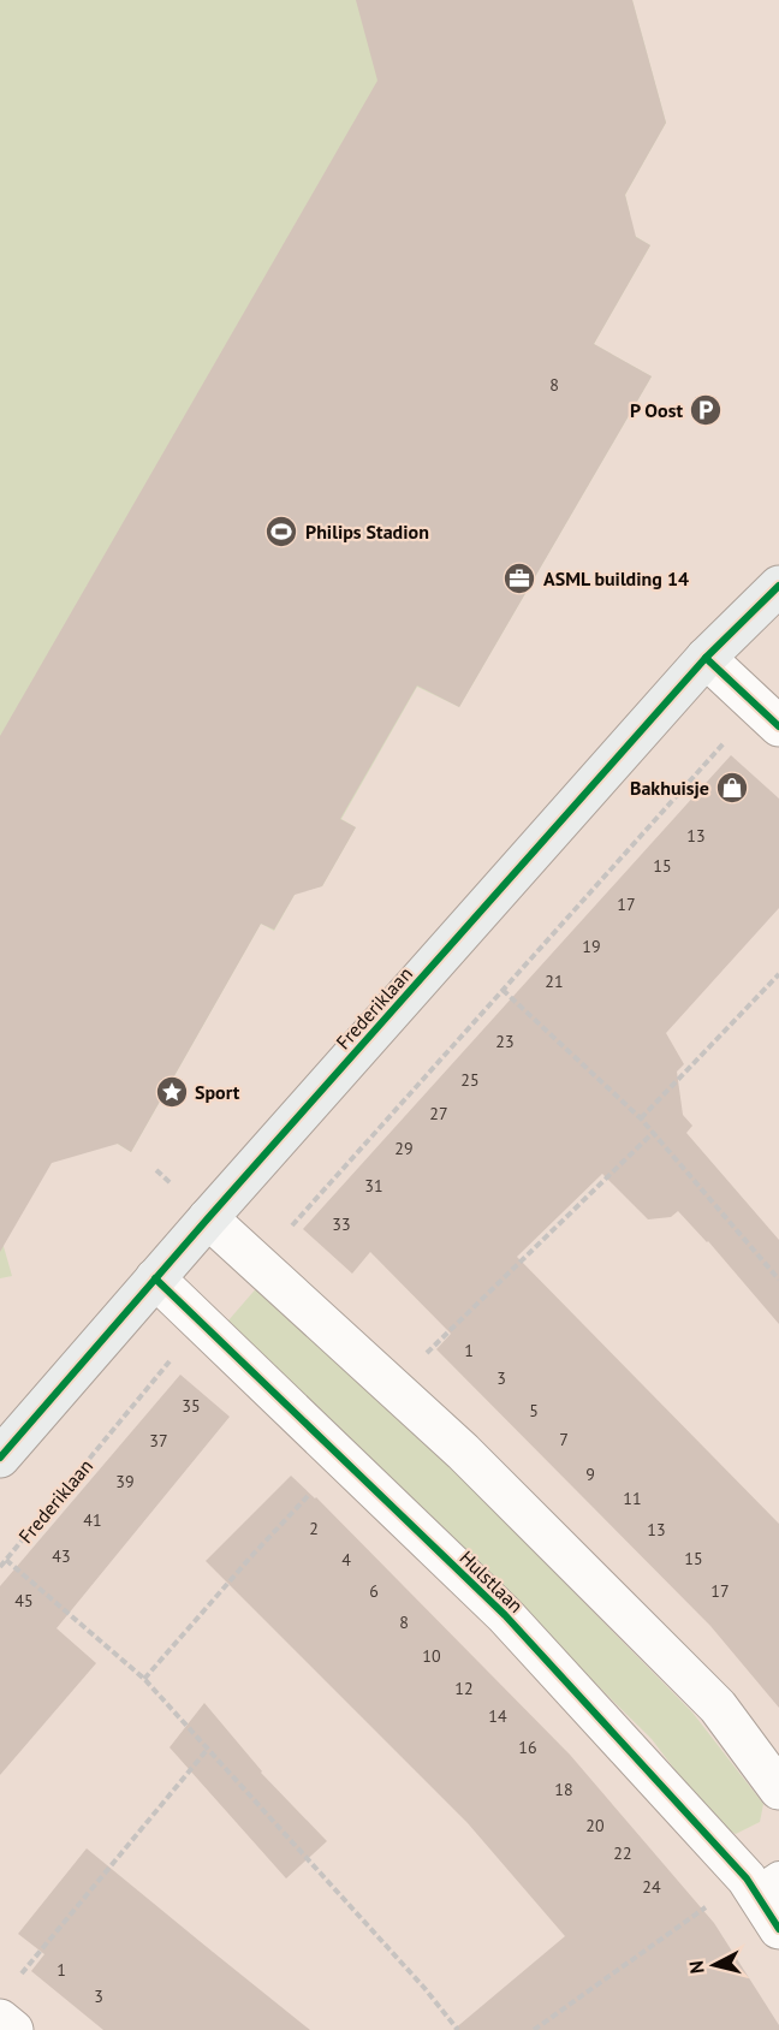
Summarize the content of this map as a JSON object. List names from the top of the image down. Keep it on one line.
{"streets":{"street":["Frederiklaan","Hulstlaan"]},"crossings":[["Frederiklaan","Hulstlaan"]],"places":{"parking":["P Oost"],"sports":["Philips Stadion"],"office":["ASML building 14"],"shop":["Bakhuisje"],"place":["Sport"]},"house_numbers":["8","13","15","17","19","21","23","25","27","29","31","33","1","3","35","5","7","37","9","39","11","41","2","13","43","15","4","6","17","45","8","10","12","14","16","18","20","22","24","1","3"],"north":"left"}
